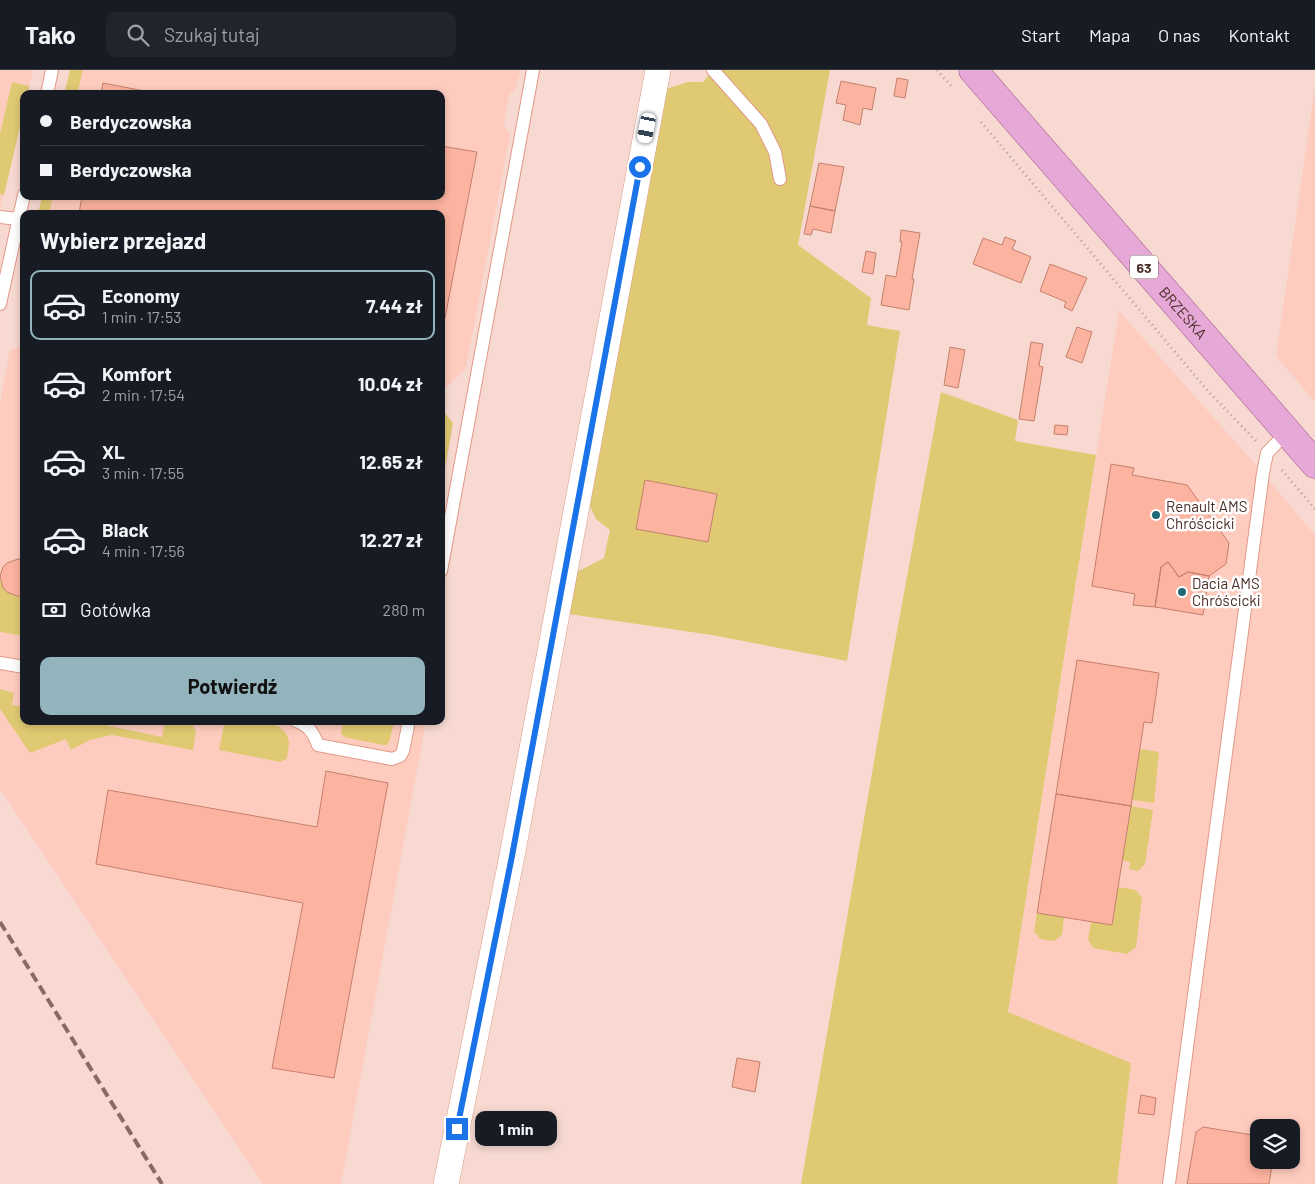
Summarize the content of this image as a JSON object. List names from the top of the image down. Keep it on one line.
{"streets":{"main road":["63","BRZESKA"]},"places":["Renault AMS Chróścicki","Dacia AMS Chróścicki"],"page":{"header":"Tako","search":"Szukaj tutaj","nav":["Start","Mapa","O nas","Kontakt"],"banner":["Berdyczowska","Berdyczowska"],"heading":"Wybierz przejazd","list":[{"name":"Economy","note":"1 min · 17:53","value":"7.44 zł"},{"name":"Komfort","note":"2 min · 17:54","value":"10.04 zł"},{"name":"XL","note":"3 min · 17:55","value":"12.65 zł"},{"name":"Black","note":"4 min · 17:56","value":"12.27 zł"}],"pay":["Gotówka","280 m"],"buttons":"Potwierdź","bubble":"1 min"}}
